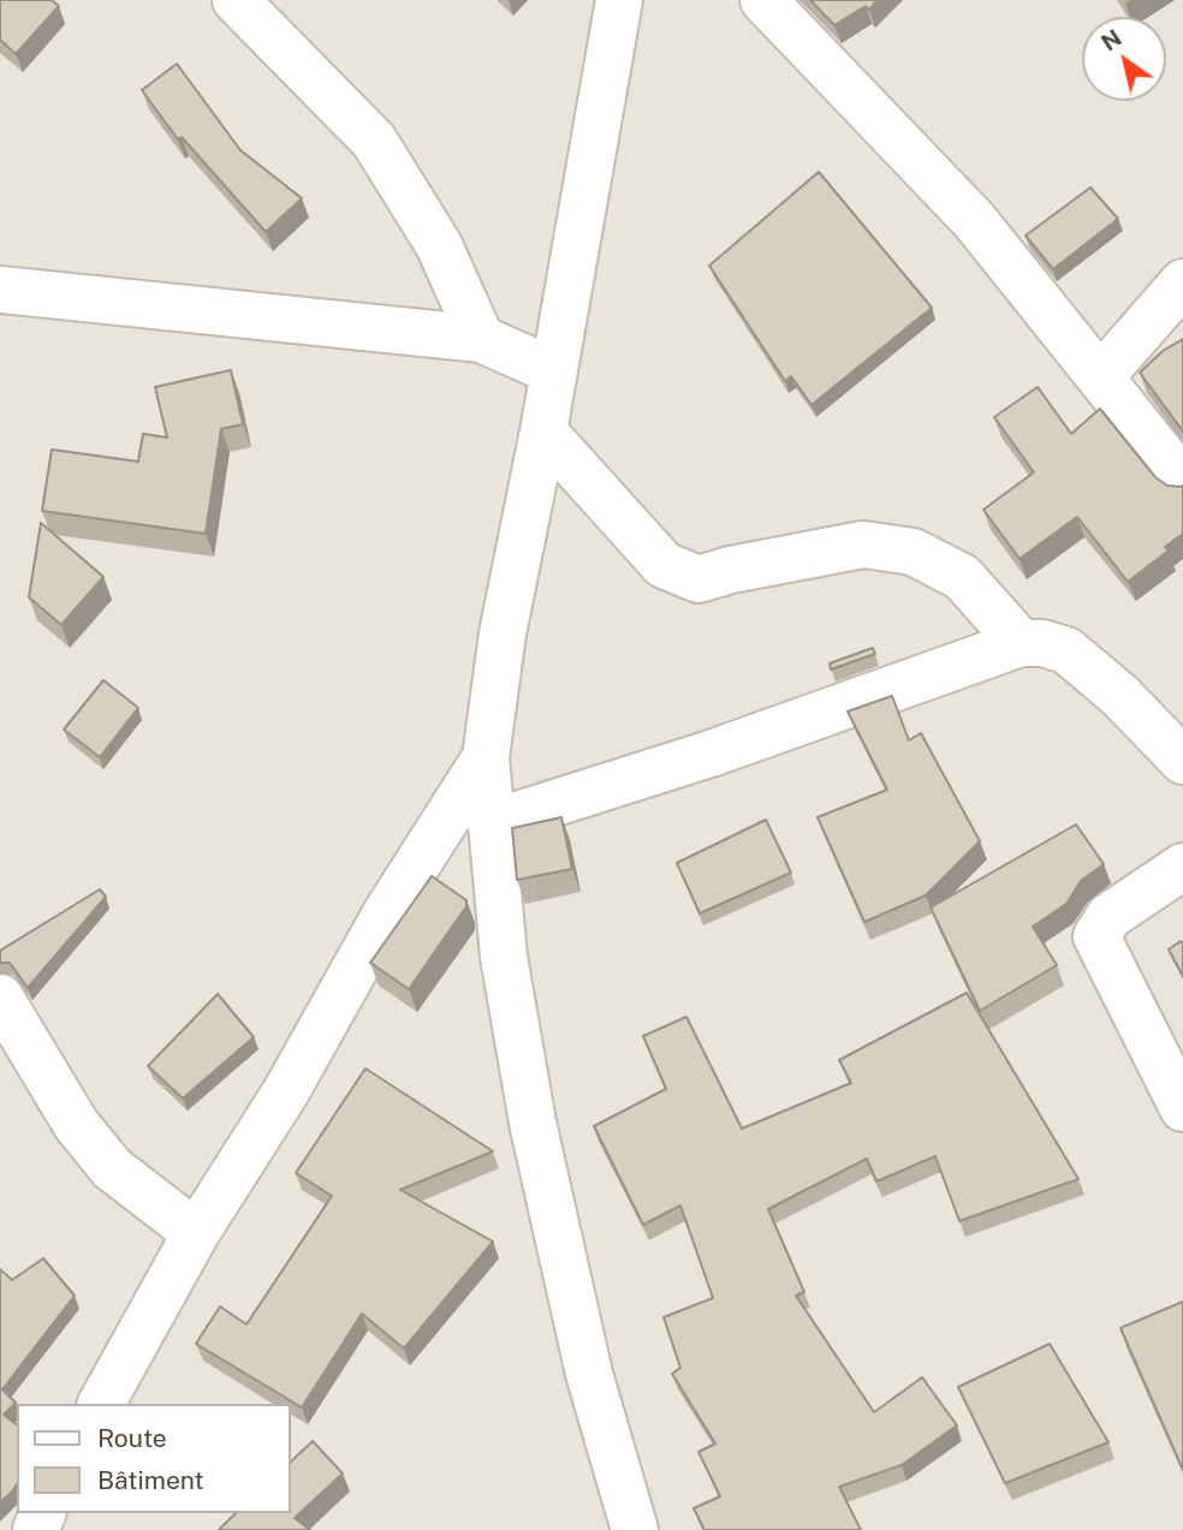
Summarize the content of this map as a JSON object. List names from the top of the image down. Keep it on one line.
{"legend":["Route","Bâtiment"],"north":"top left"}
